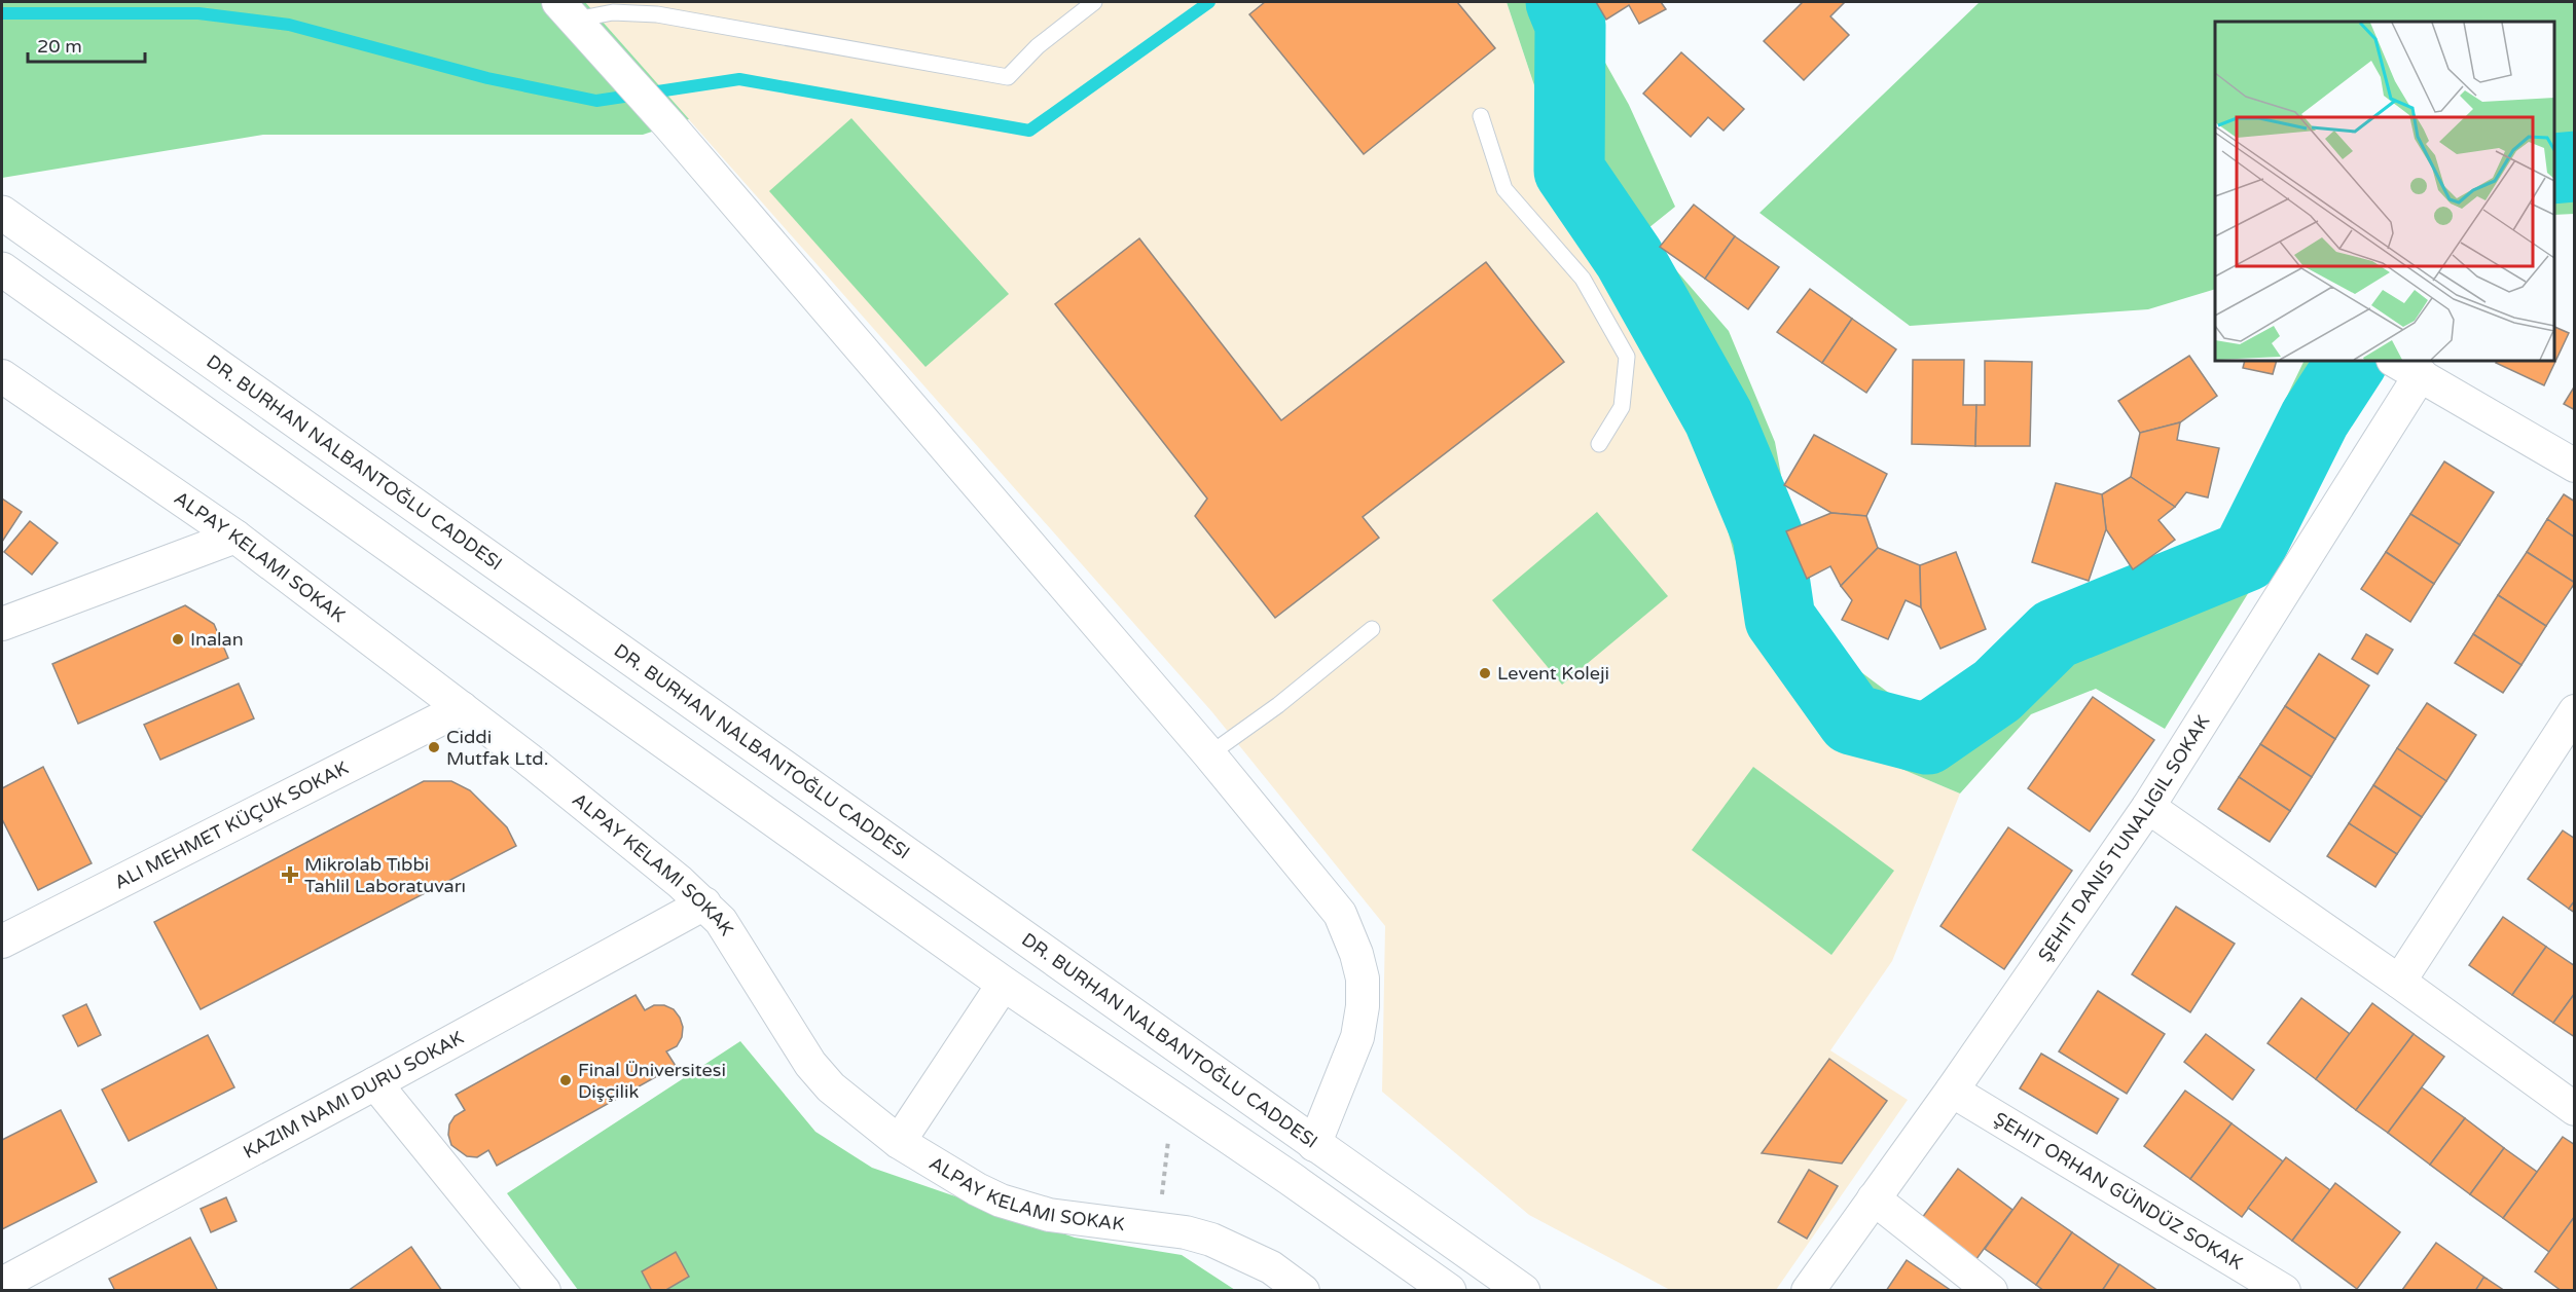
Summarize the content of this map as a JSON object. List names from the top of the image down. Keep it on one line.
{"streets":{"main road":["DR. BURHAN NALBANTOĞLU CADDESI"],"street":["ALPAY KELAMI SOKAK","ALI MEHMET KÜÇUK SOKAK","ŞEHIT ORHAN GÜNDÜZ SOKAK"]},"crossings":[["ALPAY KELAMI SOKAK","ALI MEHMET KÜÇUK SOKAK"]],"places":{"other":["Inalan","Levent Koleji","Ciddi Mutfak Ltd.","Final Üniversitesi Dişçilik"],"health":["Mikrolab Tıbbi Tahlil Laboratuvarı"]},"scale_bar":"20 m"}
